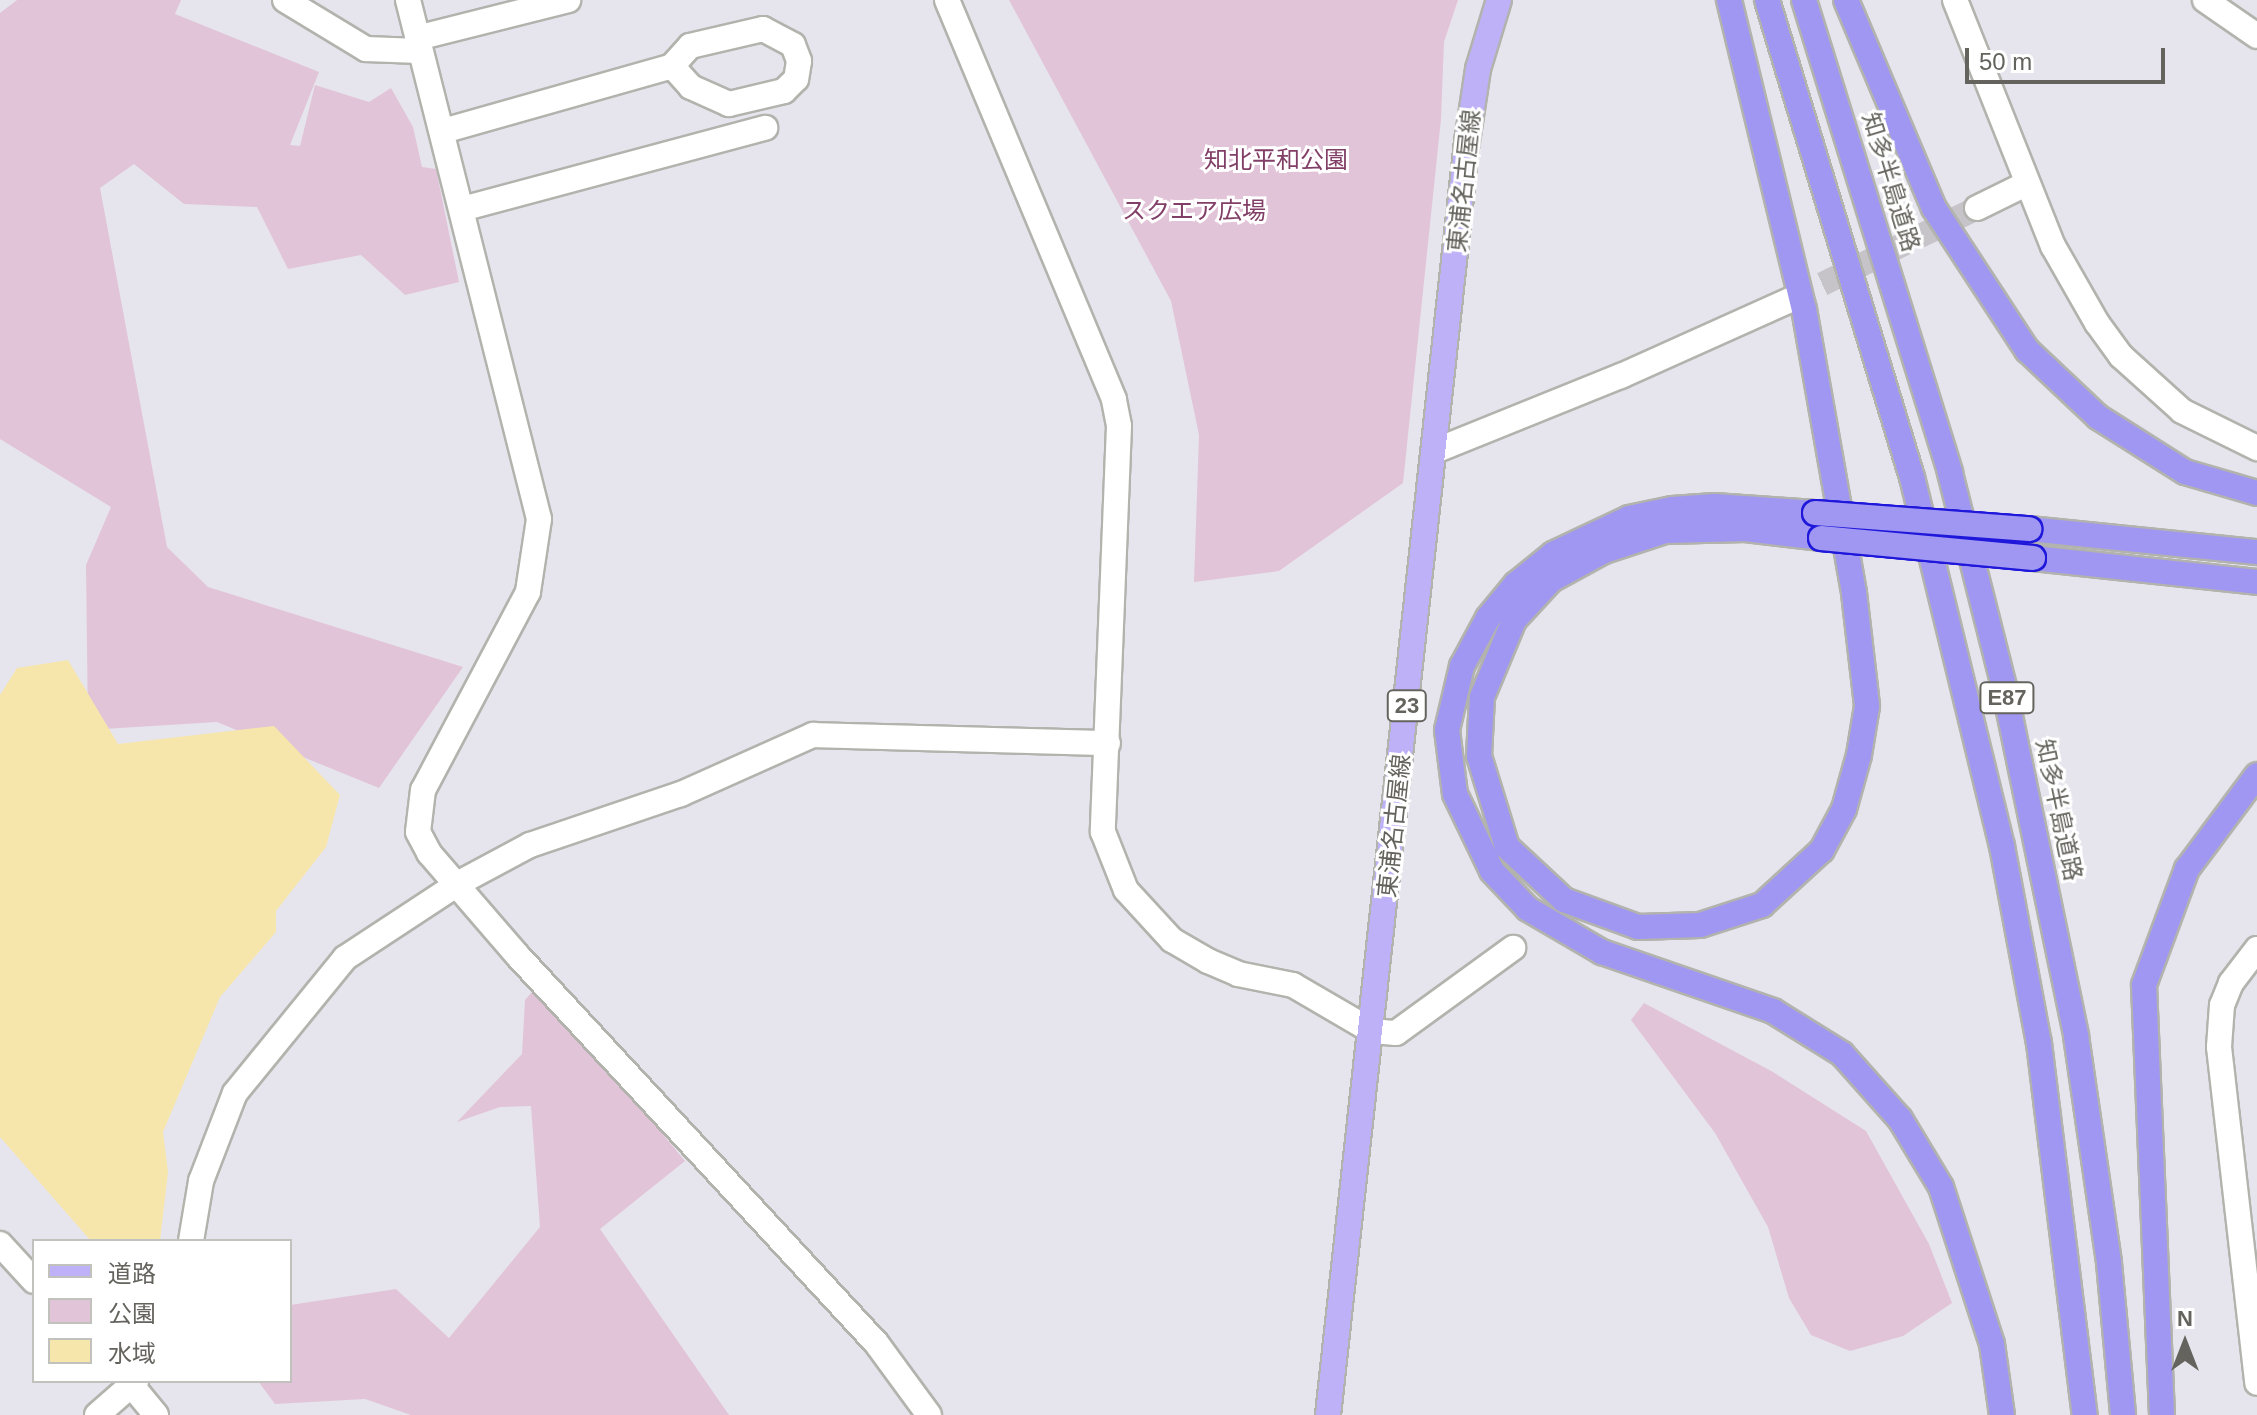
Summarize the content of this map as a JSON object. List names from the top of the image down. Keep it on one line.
{"streets":{"highway":["知多半島道路","E87"],"main road":["東浦名古屋線","23"]},"parks":["知北平和公園","スクエア広場"],"legend":["道路","公園","水域"],"scale_bar":"50 m","north":"top"}
